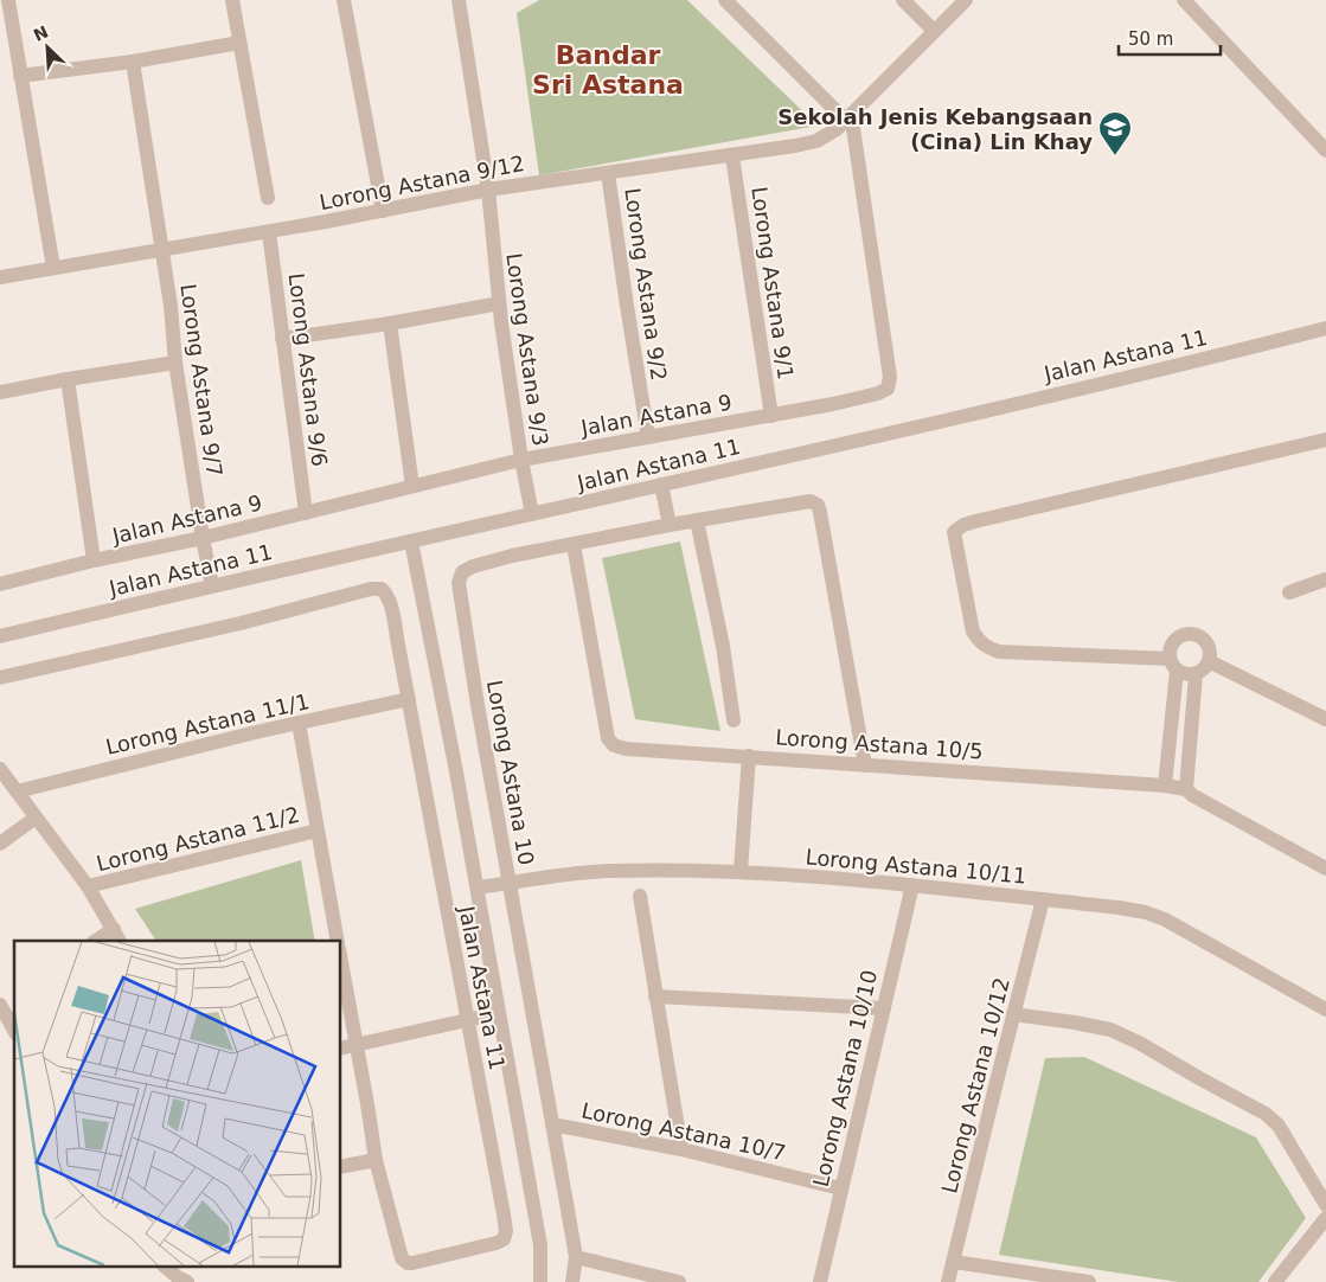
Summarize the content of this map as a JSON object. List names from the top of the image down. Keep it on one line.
{"streets":{"street":["Lorong Astana 9/12","Lorong Astana 9/1","Lorong Astana 9/2","Lorong Astana 9/3","Jalan Astana 11","Lorong Astana 9/6","Lorong Astana 9/7","Jalan Astana 9","Lorong Astana 11/1","Lorong Astana 10/5","Lorong Astana 10","Lorong Astana 11/2","Lorong Astana 10/11","Lorong Astana 10/10","Lorong Astana 10/12","Lorong Astana 10/7"]},"crossings":[["Lorong Astana 9/12","Lorong Astana 9/1"],["Lorong Astana 9/12","Lorong Astana 9/2"],["Lorong Astana 9/12","Lorong Astana 9/3"],["Lorong Astana 9/12","Lorong Astana 9/6"],["Lorong Astana 9/12","Lorong Astana 9/7"],["Lorong Astana 9/12","Jalan Astana 9"],["Lorong Astana 9/1","Jalan Astana 9"],["Lorong Astana 9/2","Jalan Astana 9"],["Lorong Astana 9/3","Jalan Astana 11"],["Lorong Astana 9/3","Jalan Astana 9"],["Jalan Astana 11","Lorong Astana 9/7"],["Jalan Astana 11","Lorong Astana 11/1"],["Lorong Astana 9/6","Jalan Astana 9"],["Lorong Astana 9/7","Jalan Astana 9"],["Lorong Astana 11/1","Lorong Astana 11/2"],["Lorong Astana 10/5","Lorong Astana 10"],["Lorong Astana 10","Lorong Astana 10/11"],["Lorong Astana 10","Lorong Astana 10/7"],["Lorong Astana 10/11","Lorong Astana 10/10"],["Lorong Astana 10/11","Lorong Astana 10/12"],["Lorong Astana 10/10","Lorong Astana 10/7"]],"districts":["Bandar Sri Astana"],"places":{"school or university":["Sekolah Jenis Kebangsaan (Cina) Lin Khay"]},"scale_bar":"50 m","north":"top left"}
